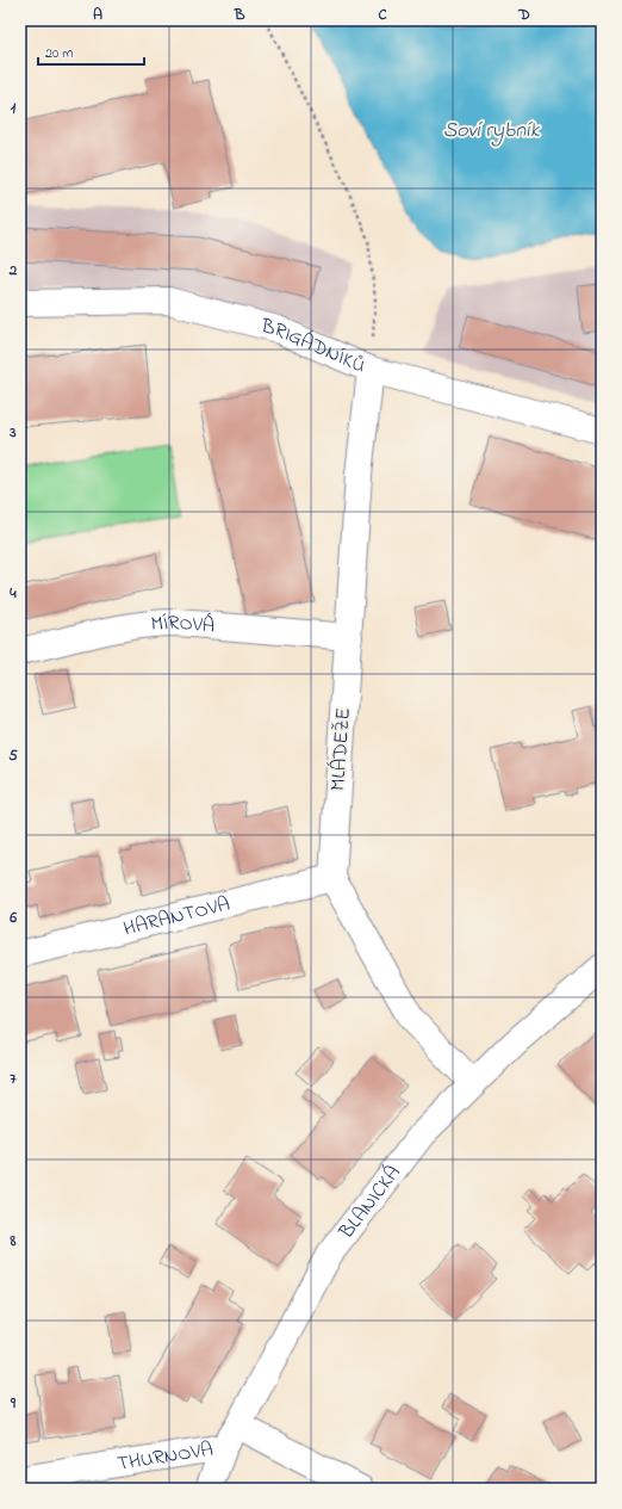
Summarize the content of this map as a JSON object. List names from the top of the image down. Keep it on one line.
{"streets":{"street":["BRIGÁDNÍKŮ","MÍROVÁ","MLÁDEŽE","HARANTOVA","BLANICKÁ","THURNOVA"]},"crossings":[["BRIGÁDNÍKŮ","MLÁDEŽE"],["MÍROVÁ","MLÁDEŽE"],["MLÁDEŽE","HARANTOVA"],["BLANICKÁ","THURNOVA"]],"water":["Soví rybník"],"scale_bar":"20 m","grid":{"columns":["A","B","C","D"],"rows":["1","2","3","4","5","6","7","8","9"]}}
